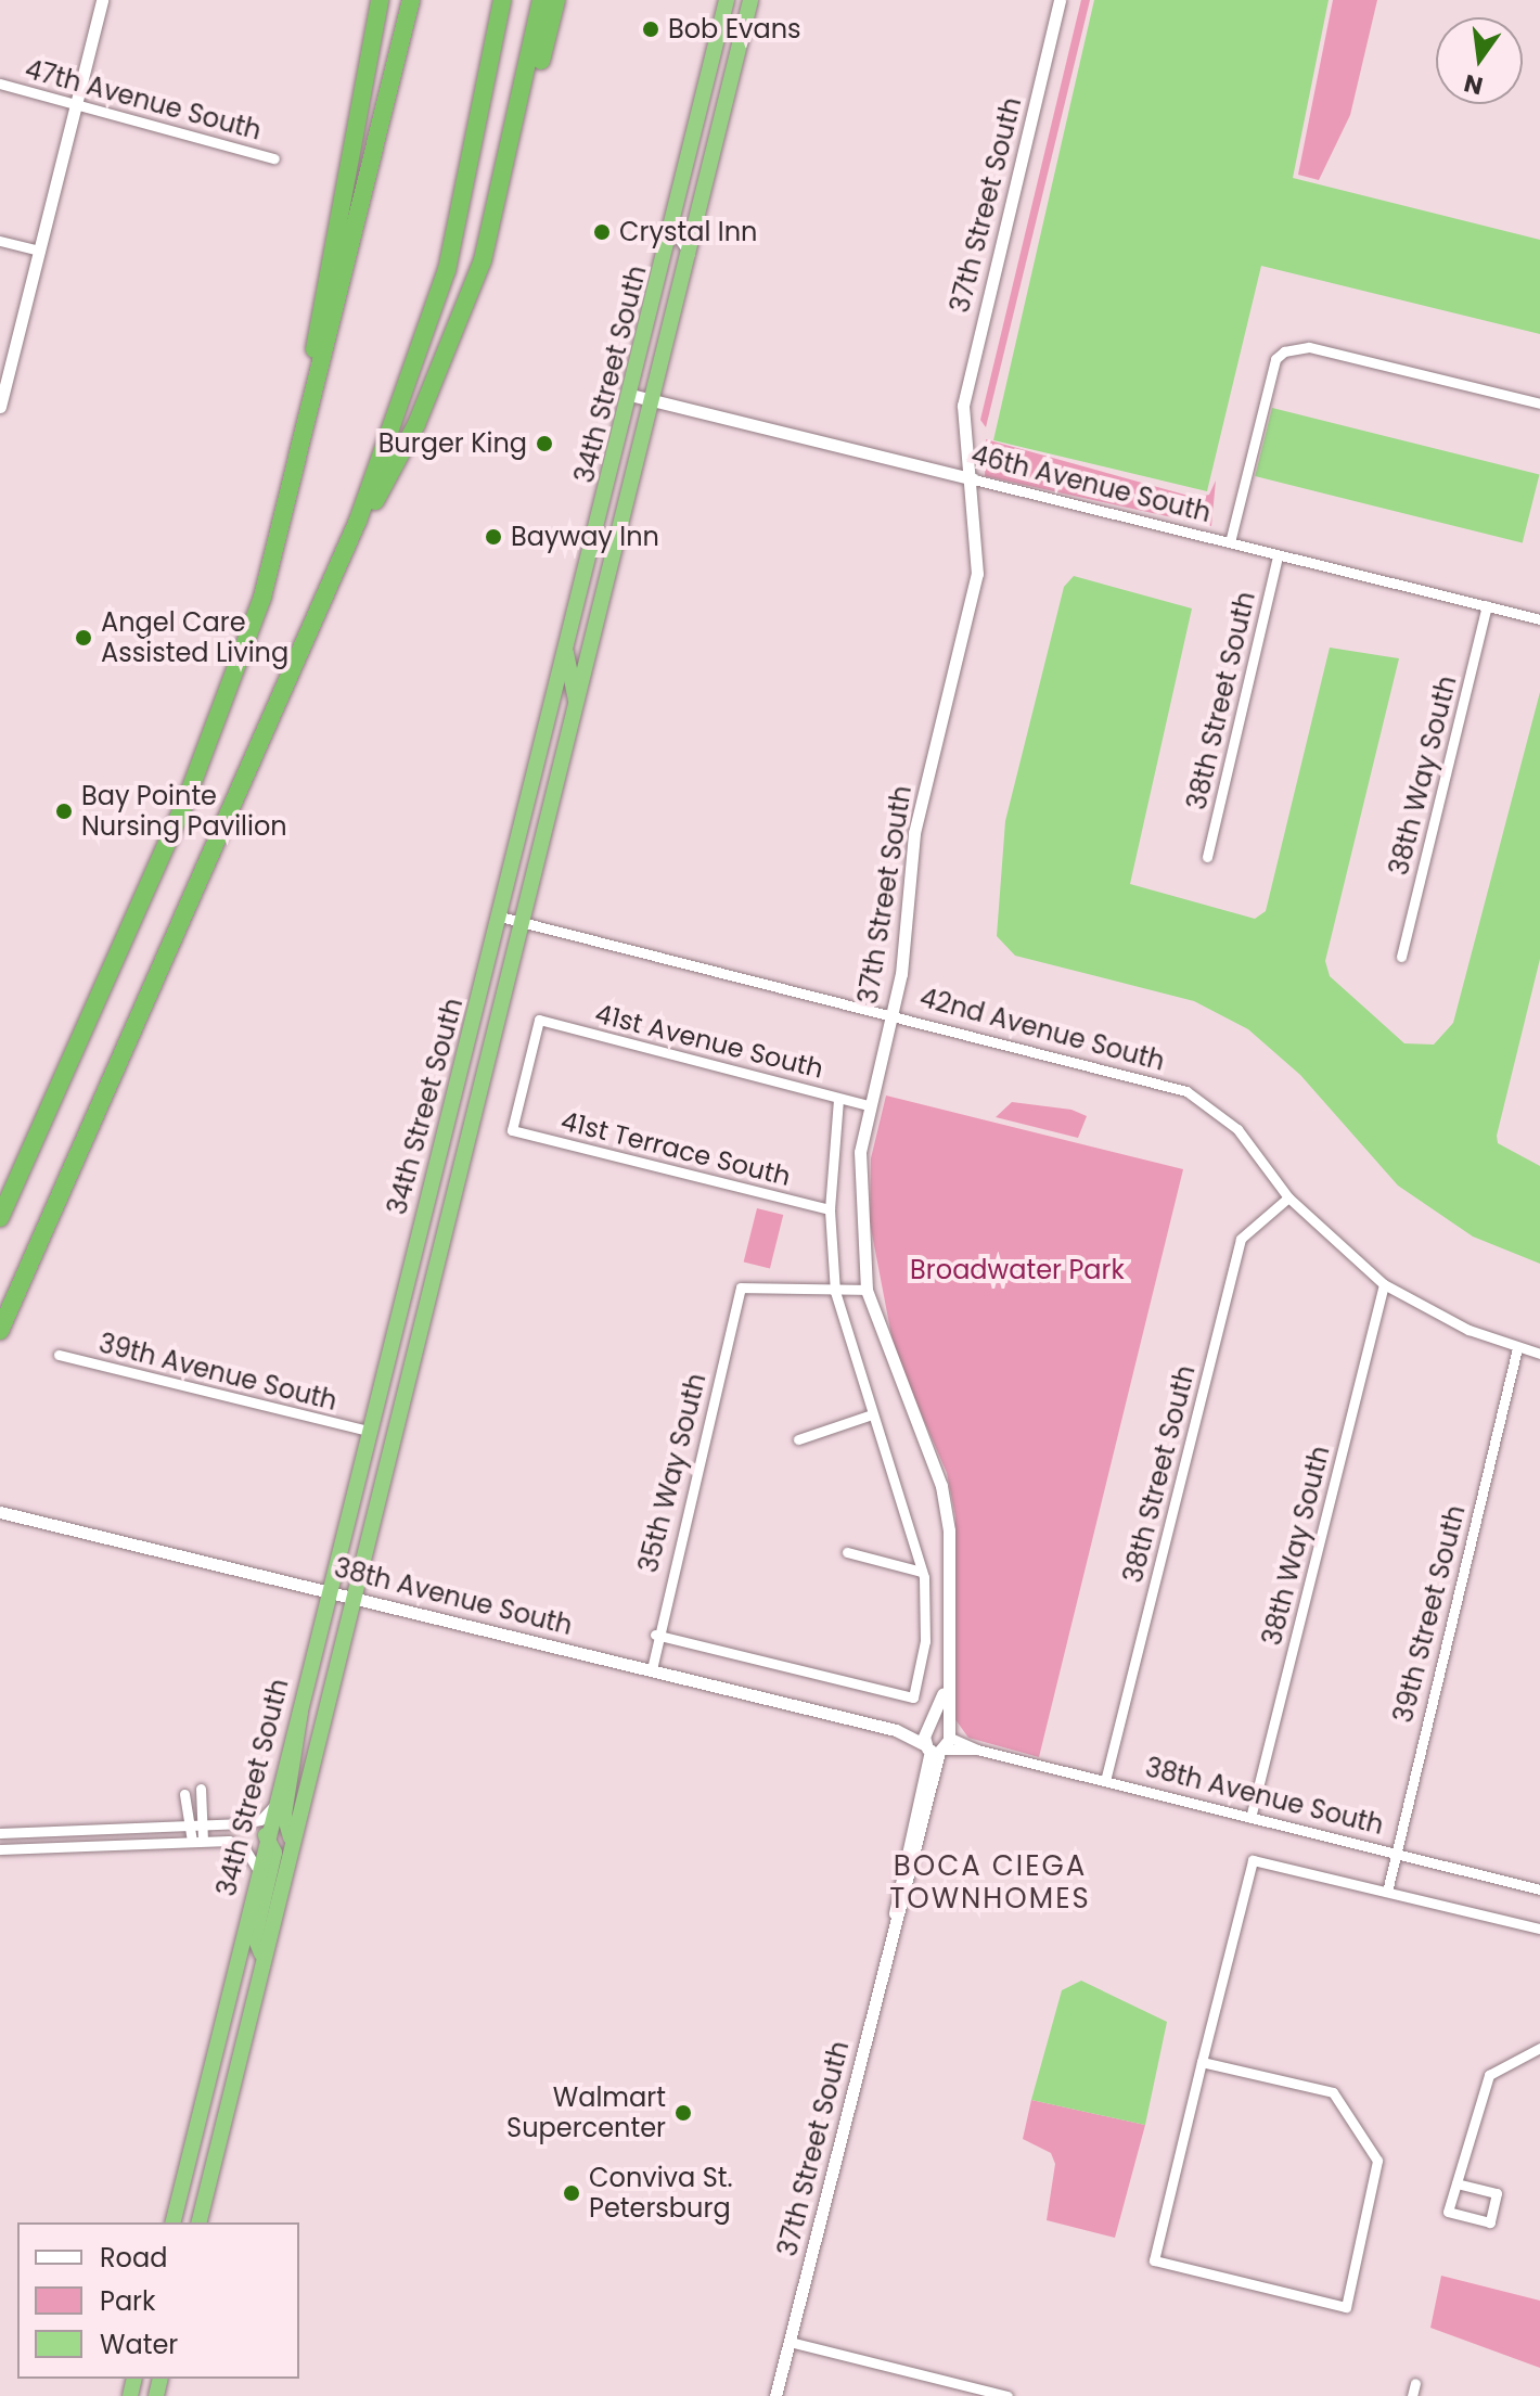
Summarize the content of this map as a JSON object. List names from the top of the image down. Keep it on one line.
{"streets":{"highway":["34th Street South"],"street":["47th Avenue South","37th Street South","46th Avenue South","38th Street South","38th Way South","42nd Avenue South","41st Avenue South","41st Terrace South","39th Avenue South","35th Way South","38th Avenue South","39th Street South"]},"crossings":[["37th Street South","46th Avenue South"],["37th Street South","42nd Avenue South"],["37th Street South","41st Avenue South"],["37th Street South","38th Avenue South"],["34th Street South","46th Avenue South"],["34th Street South","42nd Avenue South"],["34th Street South","39th Avenue South"],["34th Street South","38th Avenue South"],["46th Avenue South","38th Street South"],["46th Avenue South","38th Way South"],["38th Street South","42nd Avenue South"],["38th Street South","38th Avenue South"],["38th Way South","42nd Avenue South"],["38th Way South","38th Avenue South"],["42nd Avenue South","39th Street South"],["41st Avenue South","41st Terrace South"],["35th Way South","38th Avenue South"],["38th Avenue South","39th Street South"]],"districts":["BOCA CIEGA TOWNHOMES"],"parks":["Broadwater Park"],"places":["Bob Evans","Crystal Inn","Burger King","Bayway Inn","Angel Care Assisted Living","Bay Pointe Nursing Pavilion","Walmart Supercenter","Conviva St. Petersburg"],"legend":["Road","Park","Water"],"north":"bottom"}
